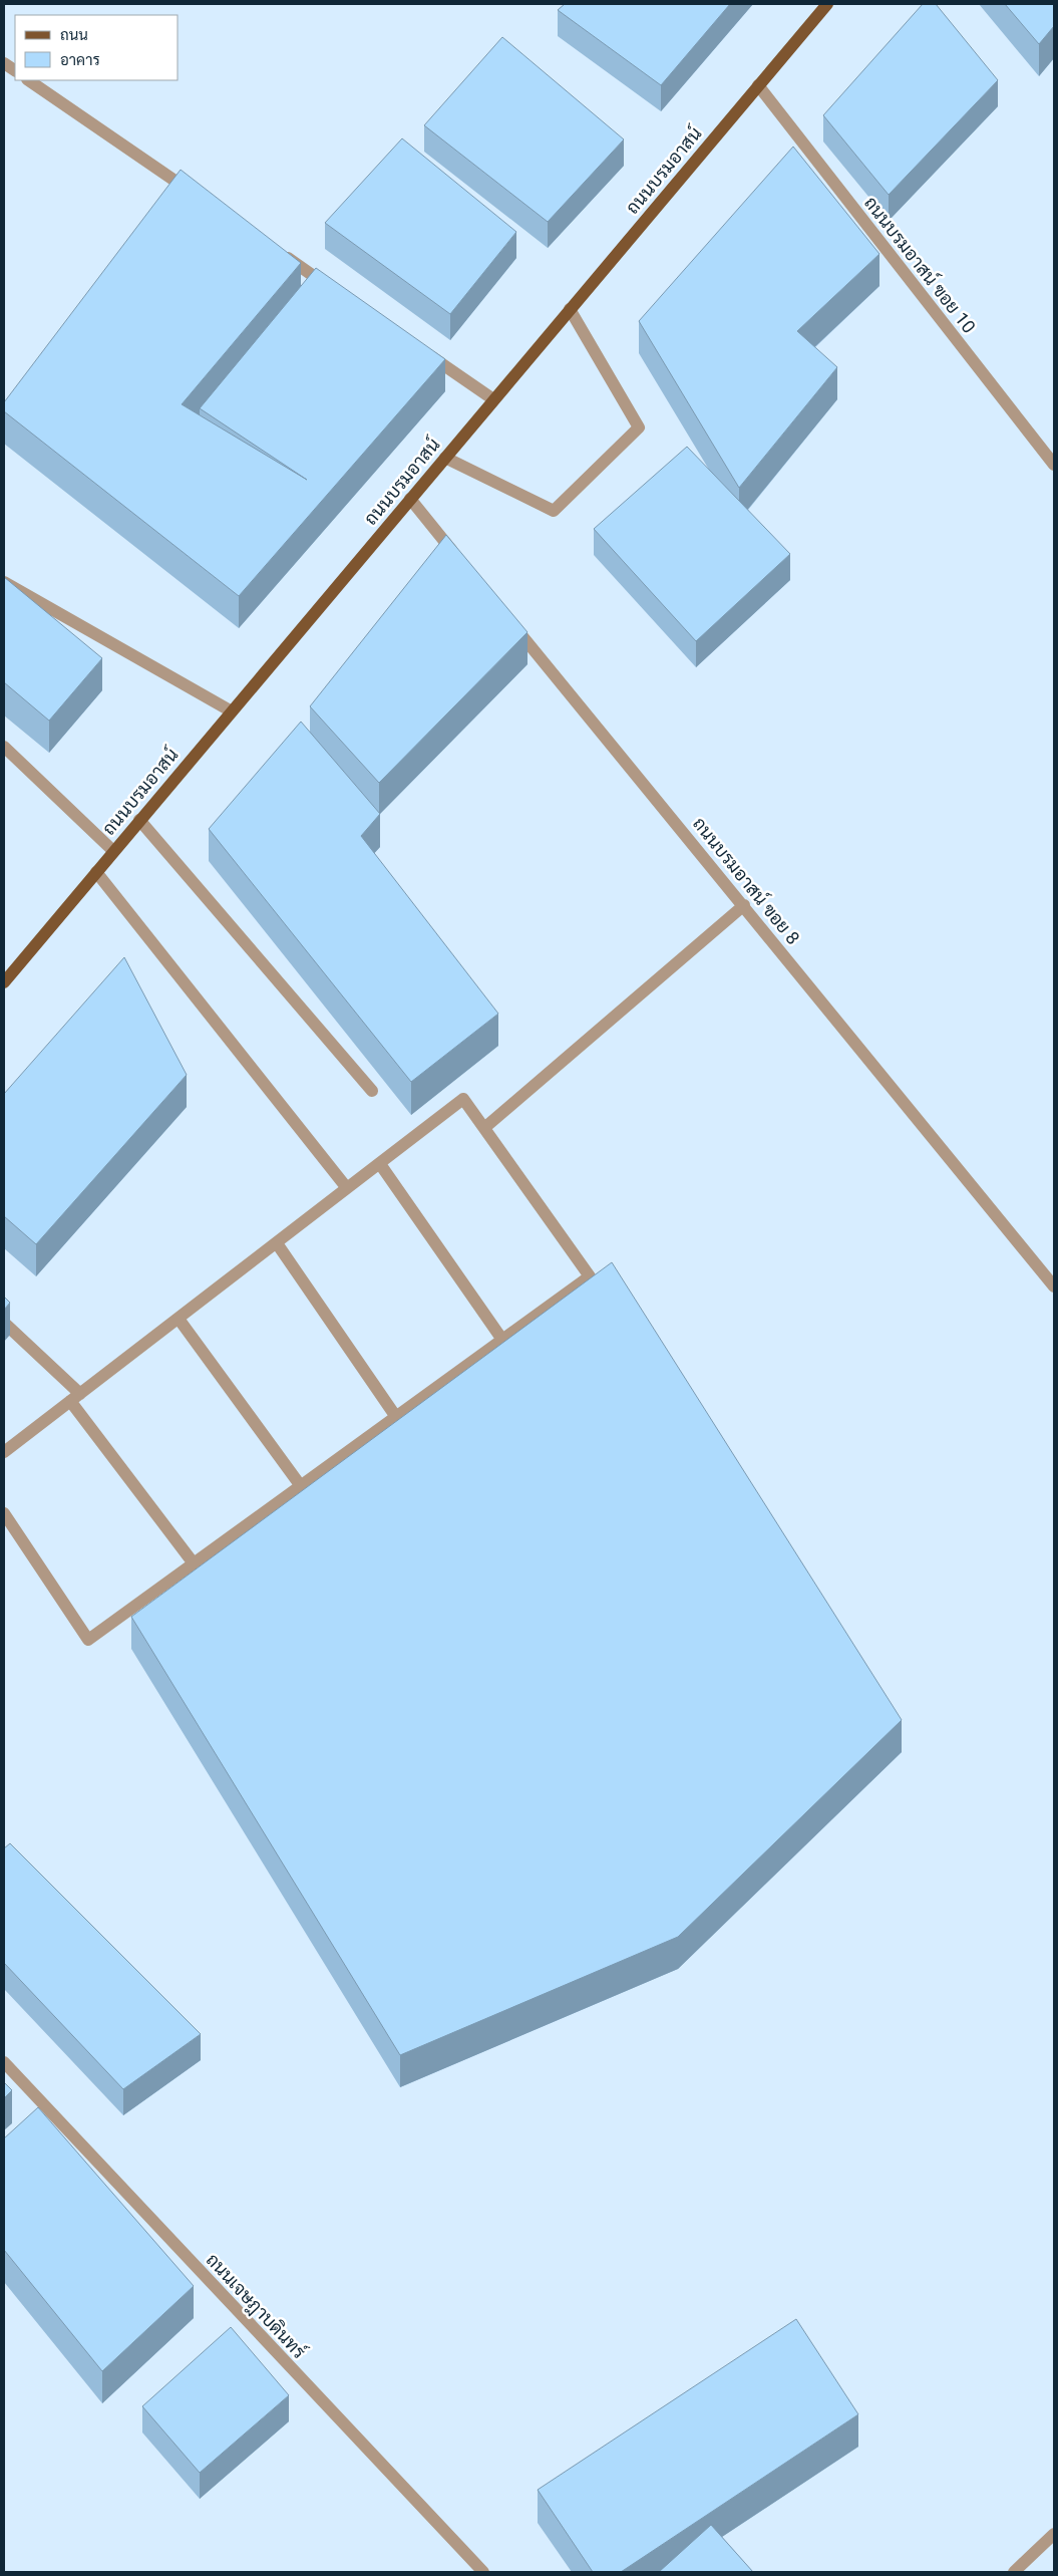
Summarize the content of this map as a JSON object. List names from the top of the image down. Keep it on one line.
{"streets":{"main road":["ถนนบรมอาสน์"],"street":["ถนนบรมอาสน์ ฃอย 10","ถนนบรมอาสน์ ฃอย 8","ถนนเจษฎาบดินทร์"]},"crossings":[["ถนนบรมอาสน์","ถนนบรมอาสน์ ฃอย 10"]],"legend":["ถนน","อาคาร"]}
